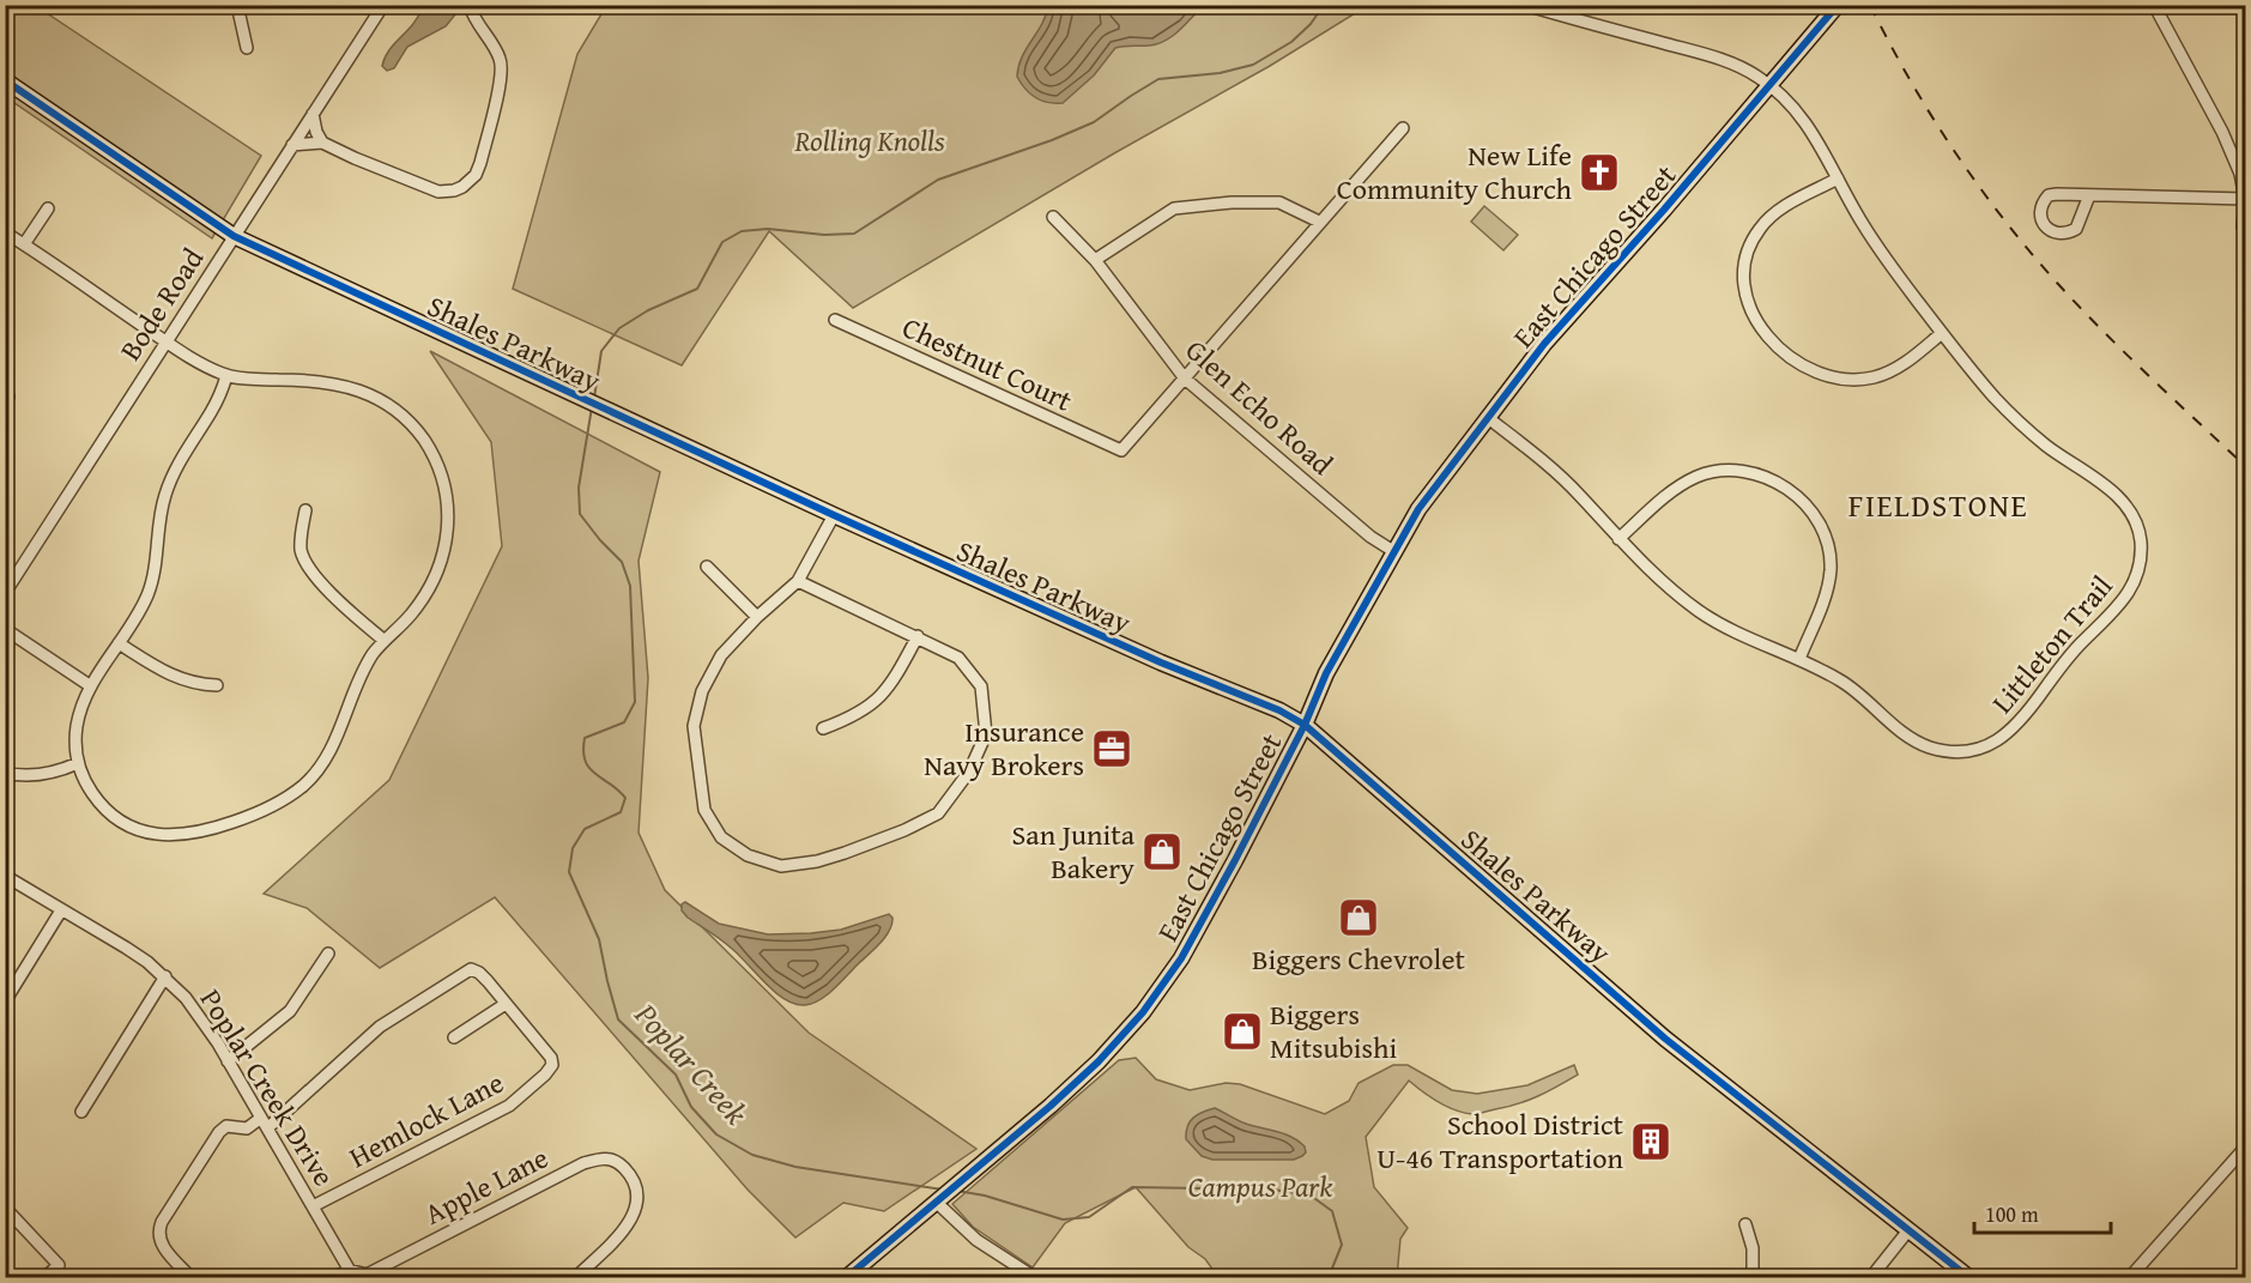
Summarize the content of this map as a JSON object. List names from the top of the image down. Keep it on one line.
{"streets":{"street":["East Chicago Street","Bode Road","Shales Parkway","Chestnut Court","Glen Echo Road","Littleton Trail","Poplar Creek Drive","Hemlock Lane","Apple Lane"]},"crossings":[["East Chicago Street","Shales Parkway"],["East Chicago Street","Glen Echo Road"],["East Chicago Street","Littleton Trail"],["Bode Road","Shales Parkway"],["Chestnut Court","Glen Echo Road"],["Poplar Creek Drive","Hemlock Lane"],["Poplar Creek Drive","Apple Lane"]],"districts":["FIELDSTONE"],"water":["Poplar Creek"],"parks":["Rolling Knolls","Campus Park"],"places":{"church":["New Life Community Church"],"office":["Insurance Navy Brokers"],"shop":["San Junita Bakery","Biggers Chevrolet","Biggers Mitsubishi"],"building":["School District U-46 Transportation"]},"scale_bar":"100 m"}
